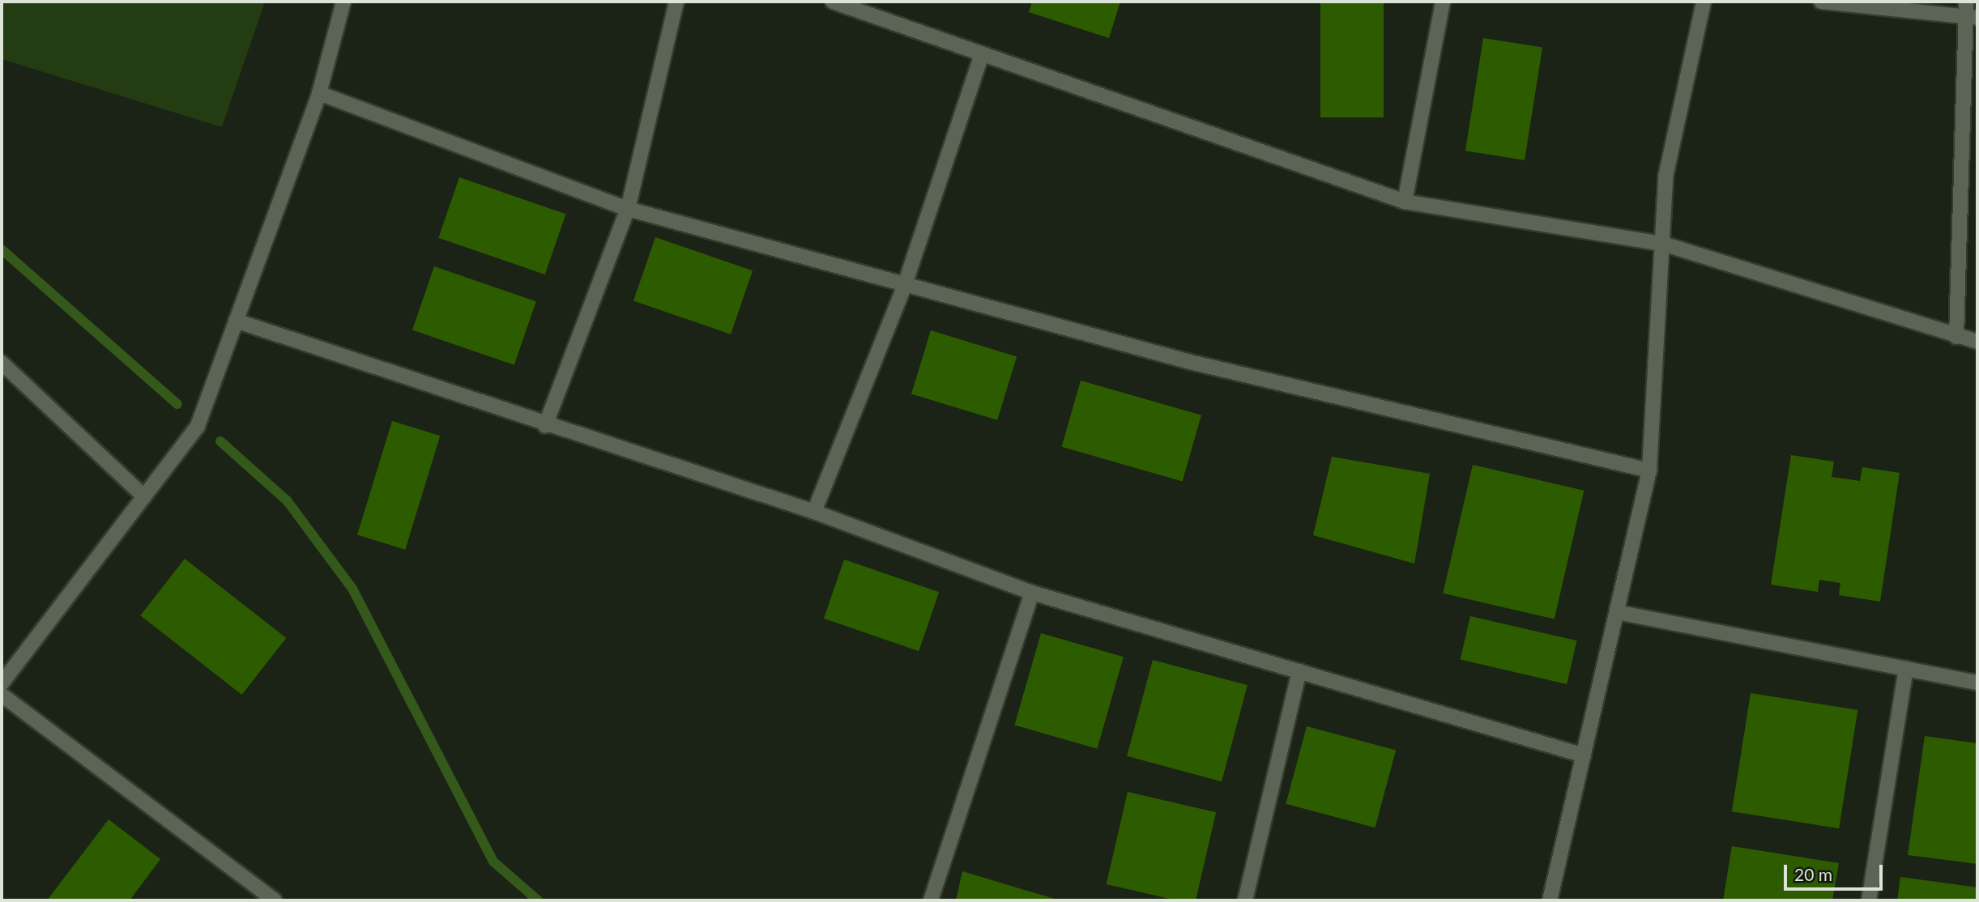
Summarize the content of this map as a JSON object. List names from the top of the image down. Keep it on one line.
{"scale_bar":"20 m"}
